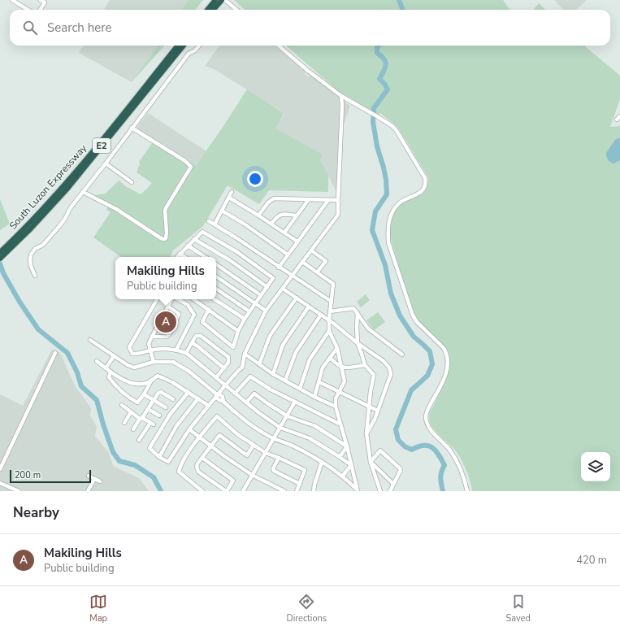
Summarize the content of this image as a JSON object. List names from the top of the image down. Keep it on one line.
{"streets":{"highway":["E2","South Luzon Expressway"]},"scale_bar":"200 m","page":{"search":"Search here","popup":["Makiling Hills","Public building"],"pins":"A","scale":"200 m","heading":"Nearby","list":[{"mark":"A","name":"Makiling Hills","note":"Public building","value":"420 m"}],"nav":["Map","Directions","Saved"]}}
